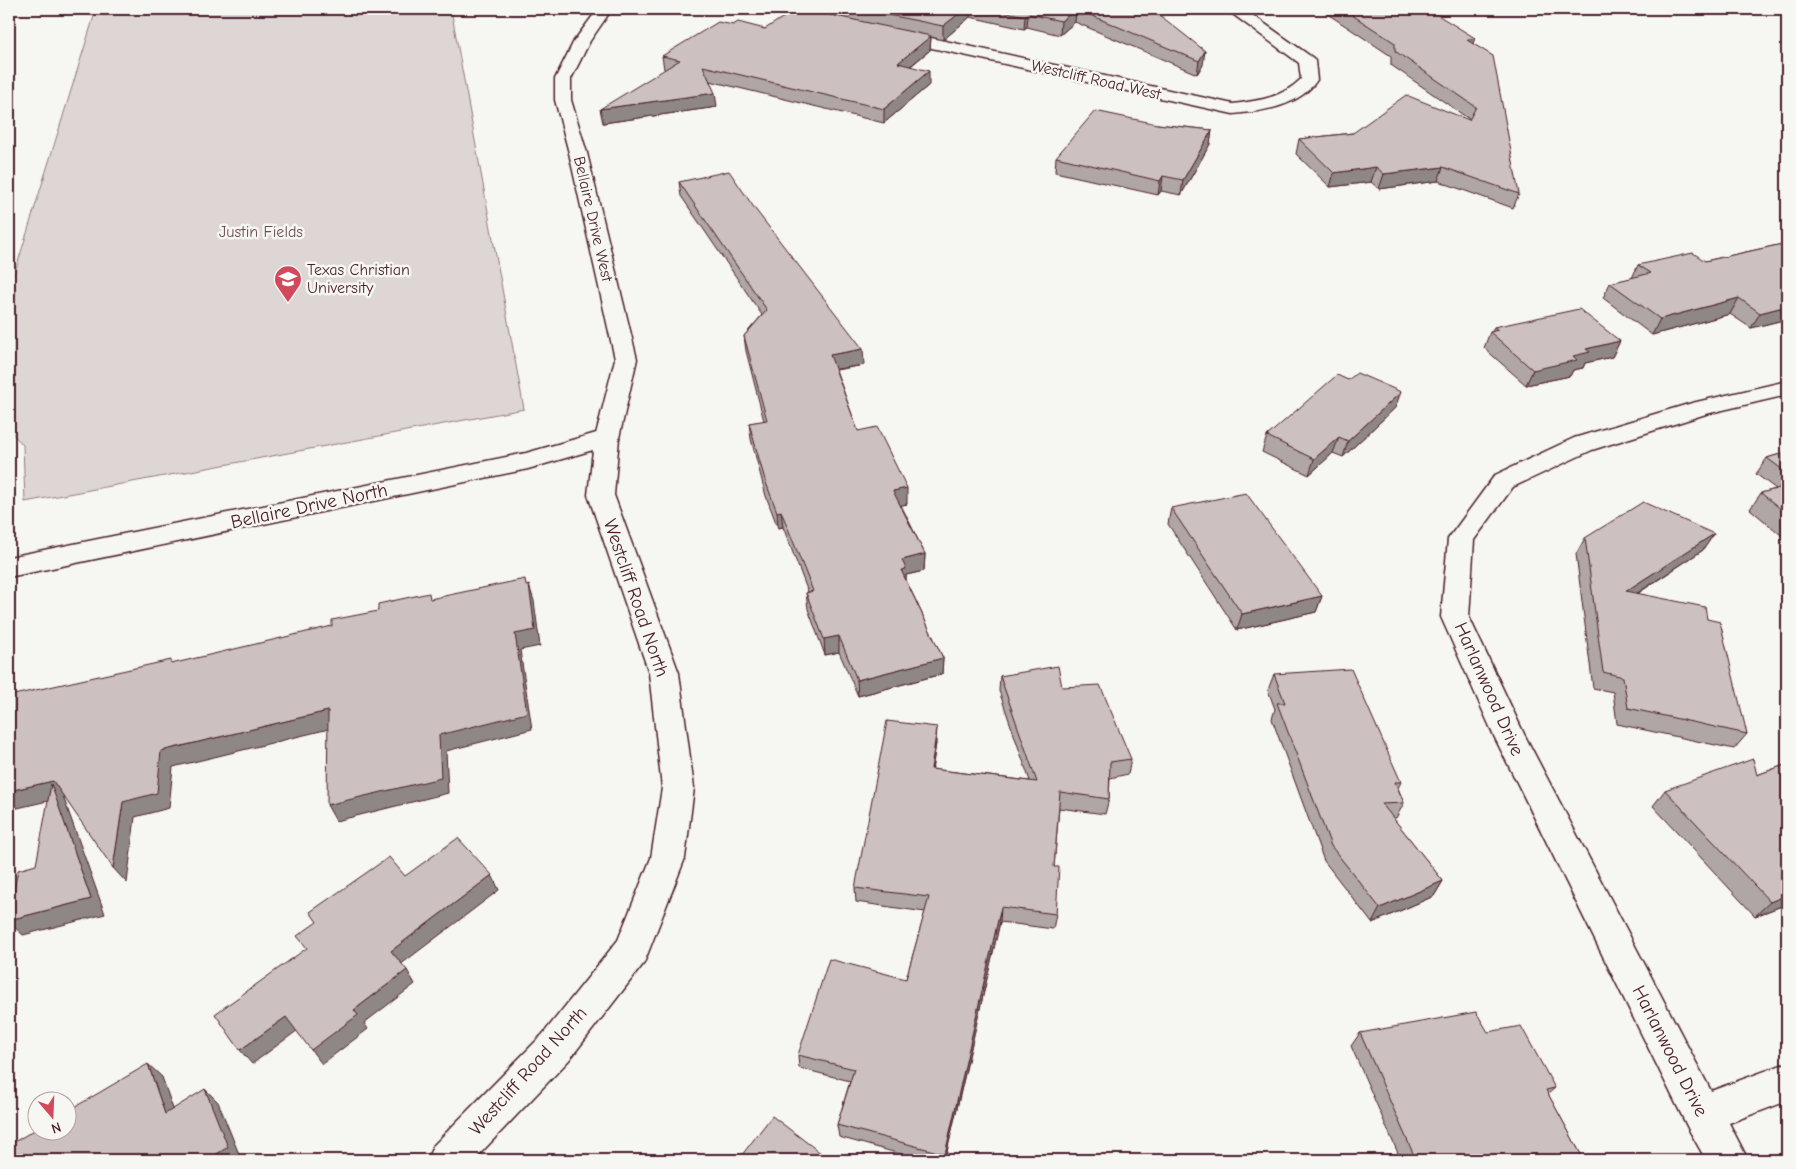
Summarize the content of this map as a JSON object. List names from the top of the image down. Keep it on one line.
{"streets":{"street":["Westcliff Road West","Bellaire Drive West","Bellaire Drive North","Westcliff Road North","Harlanwood Drive"]},"crossings":[["Bellaire Drive West","Bellaire Drive North"],["Bellaire Drive West","Westcliff Road North"],["Bellaire Drive North","Westcliff Road North"]],"parks":["Justin Fields"],"places":{"school or university":["Texas Christian University"]},"north":"bottom"}
